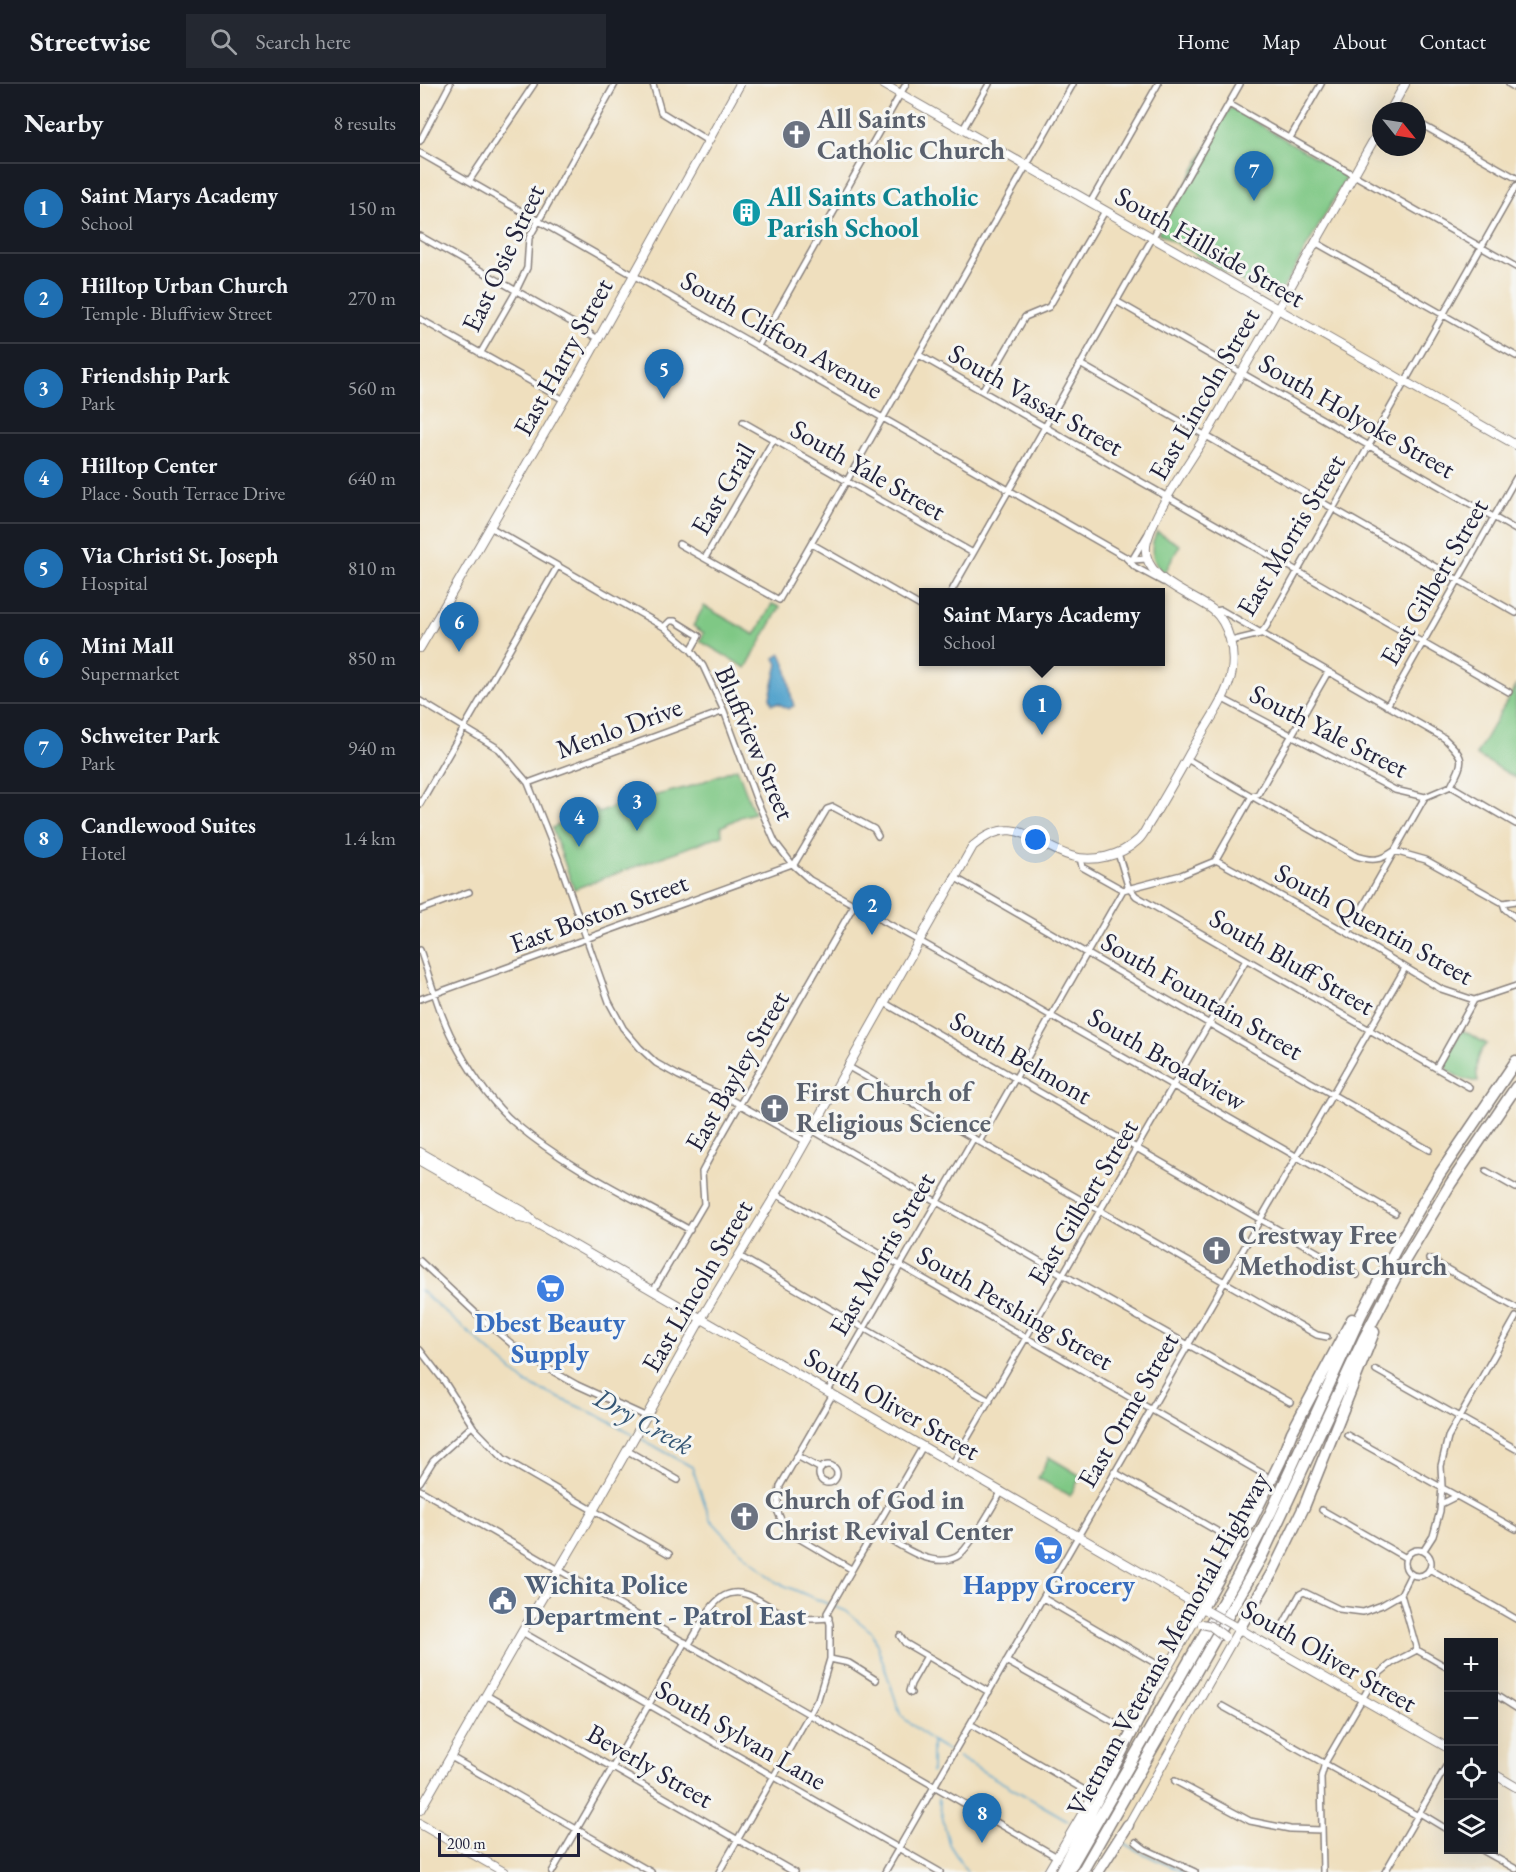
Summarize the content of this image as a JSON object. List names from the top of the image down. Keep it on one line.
{"streets":{"highway":["Vietnam Veterans Memorial Highway"],"main road":["South Hillside Street","South Clifton Avenue","East Harry Street","East Lincoln Street","East Morris Street","South Oliver Street"],"street":["East Osie Street","South Vassar Street","South Holyoke Street","South Yale Street","East Grail","East Gilbert Street","Menlo Drive","Bluffview Street","East Boston Street","South Quentin Street","South Bluff Street","South Fountain Street","South Belmont","South Broadview","East Bayley Street","South Pershing Street","East Orme Street","South Sylvan Lane","Beverly Street"]},"crossings":[["South Hillside Street","East Lincoln Street"],["South Hillside Street","East Morris Street"],["East Osie Street","South Clifton Avenue"],["South Clifton Avenue","East Harry Street"],["South Clifton Avenue","East Lincoln Street"],["South Clifton Avenue","South Yale Street"],["South Clifton Avenue","East Morris Street"],["South Clifton Avenue","East Gilbert Street"],["East Harry Street","Bluffview Street"],["East Lincoln Street","South Vassar Street"],["East Lincoln Street","South Holyoke Street"],["East Lincoln Street","East Morris Street"],["East Lincoln Street","Bluffview Street"],["East Lincoln Street","South Fountain Street"],["East Lincoln Street","South Belmont"],["East Lincoln Street","South Broadview"],["East Lincoln Street","South Pershing Street"],["East Lincoln Street","South Oliver Street"],["East Lincoln Street","South Sylvan Lane"],["East Lincoln Street","Beverly Street"],["South Vassar Street","East Morris Street"],["South Vassar Street","East Gilbert Street"],["South Holyoke Street","East Morris Street"],["South Holyoke Street","East Gilbert Street"],["South Yale Street","East Grail"],["South Yale Street","East Morris Street"],["East Morris Street","South Fountain Street"],["East Morris Street","South Belmont"],["East Morris Street","South Broadview"],["East Morris Street","South Pershing Street"],["East Morris Street","South Oliver Street"],["East Gilbert Street","South Bluff Street"],["East Gilbert Street","South Fountain Street"],["East Gilbert Street","South Belmont"],["East Gilbert Street","South Broadview"],["East Gilbert Street","South Pershing Street"],["East Gilbert Street","South Oliver Street"],["Menlo Drive","Bluffview Street"],["Bluffview Street","East Boston Street"],["Bluffview Street","South Broadview"],["Bluffview Street","East Bayley Street"],["South Quentin Street","East Orme Street"],["South Bluff Street","East Orme Street"],["South Fountain Street","East Orme Street"],["South Belmont","East Orme Street"],["South Broadview","East Orme Street"],["East Bayley Street","South Oliver Street"],["South Pershing Street","East Orme Street"],["South Oliver Street","East Orme Street"],["East Orme Street","South Sylvan Lane"]],"water":["Dry Creek"],"places":{"church":["All Saints Catholic Church","First Church of Religious Science","Crestway Free Methodist Church","Church of God in Christ Revival Center"],"building":["All Saints Catholic Parish School"],"supermarket":["Dbest Beauty Supply","Happy Grocery"],"public building":["Wichita Police Department - Patrol East"]},"scale_bar":"200 m","north":"bottom right","page":{"header":"Streetwise","search":"Search here","nav":["Home","Map","About","Contact"],"heading":["Nearby","8 results"],"pins":["7","5","6","1","3","4","2","8"],"list":[{"mark":"1","name":"Saint Marys Academy","note":"School","value":"150 m"},{"mark":"2","name":"Hilltop Urban Church","note":"Temple · Bluffview Street","value":"270 m"},{"mark":"3","name":"Friendship Park","note":"Park","value":"560 m"},{"mark":"4","name":"Hilltop Center","note":"Place · South Terrace Drive","value":"640 m"},{"mark":"5","name":"Via Christi St. Joseph","note":"Hospital","value":"810 m"},{"mark":"6","name":"Mini Mall","note":"Supermarket","value":"850 m"},{"mark":"7","name":"Schweiter Park","note":"Park","value":"940 m"},{"mark":"8","name":"Candlewood Suites","note":"Hotel","value":"1.4 km"}],"popup":["Saint Marys Academy","School"],"map_buttons":["+","−"],"scale":"200 m"}}
